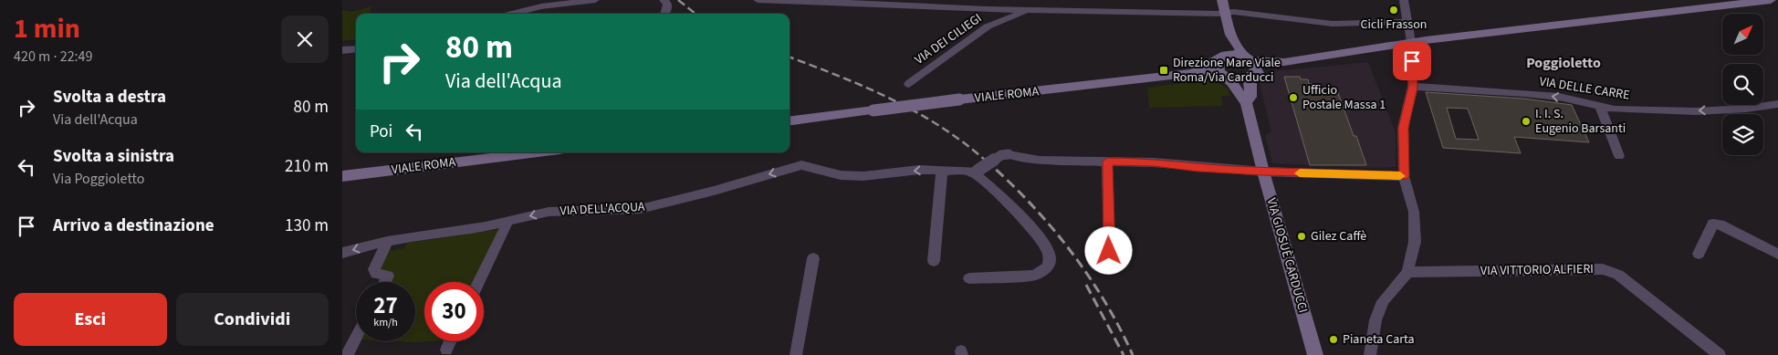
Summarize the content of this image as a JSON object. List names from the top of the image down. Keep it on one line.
{"streets":{"main road":["VIALE ROMA","VIA GIOSUÈ CARDUCCI"],"street":["VIA DEI CILIEGI","VIA DELLE CARRE","VIA DELL'ACQUA","VIA VITTORIO ALFIERI"]},"crossings":[["VIALE ROMA","VIA GIOSUÈ CARDUCCI"]],"one_way":["VIA DELLE CARRE","VIA DELL'ACQUA"],"districts":["Poggioletto"],"places":{"other":["Cicli Frasson","Ufficio Postale Massa 1","I. I. S. Eugenio Barsanti","Gilez Caffè","Pianeta Carta"],"transit":["Direzione Mare Viale Roma/Via Carducci"]},"north":"top right","page":{"heading":["1 min","420 m · 22:49"],"turn":["80 m","Via dell'Acqua"],"list":[{"name":"Svolta a destra","note":"Via dell'Acqua","value":"80 m"},{"name":"Svolta a sinistra","note":"Via Poggioletto","value":"210 m"},{"name":"Arrivo a destinazione","value":"130 m"}],"then":"Poi","speed":"27 km/h","limit":"30","buttons":["Esci","Condividi"]}}
